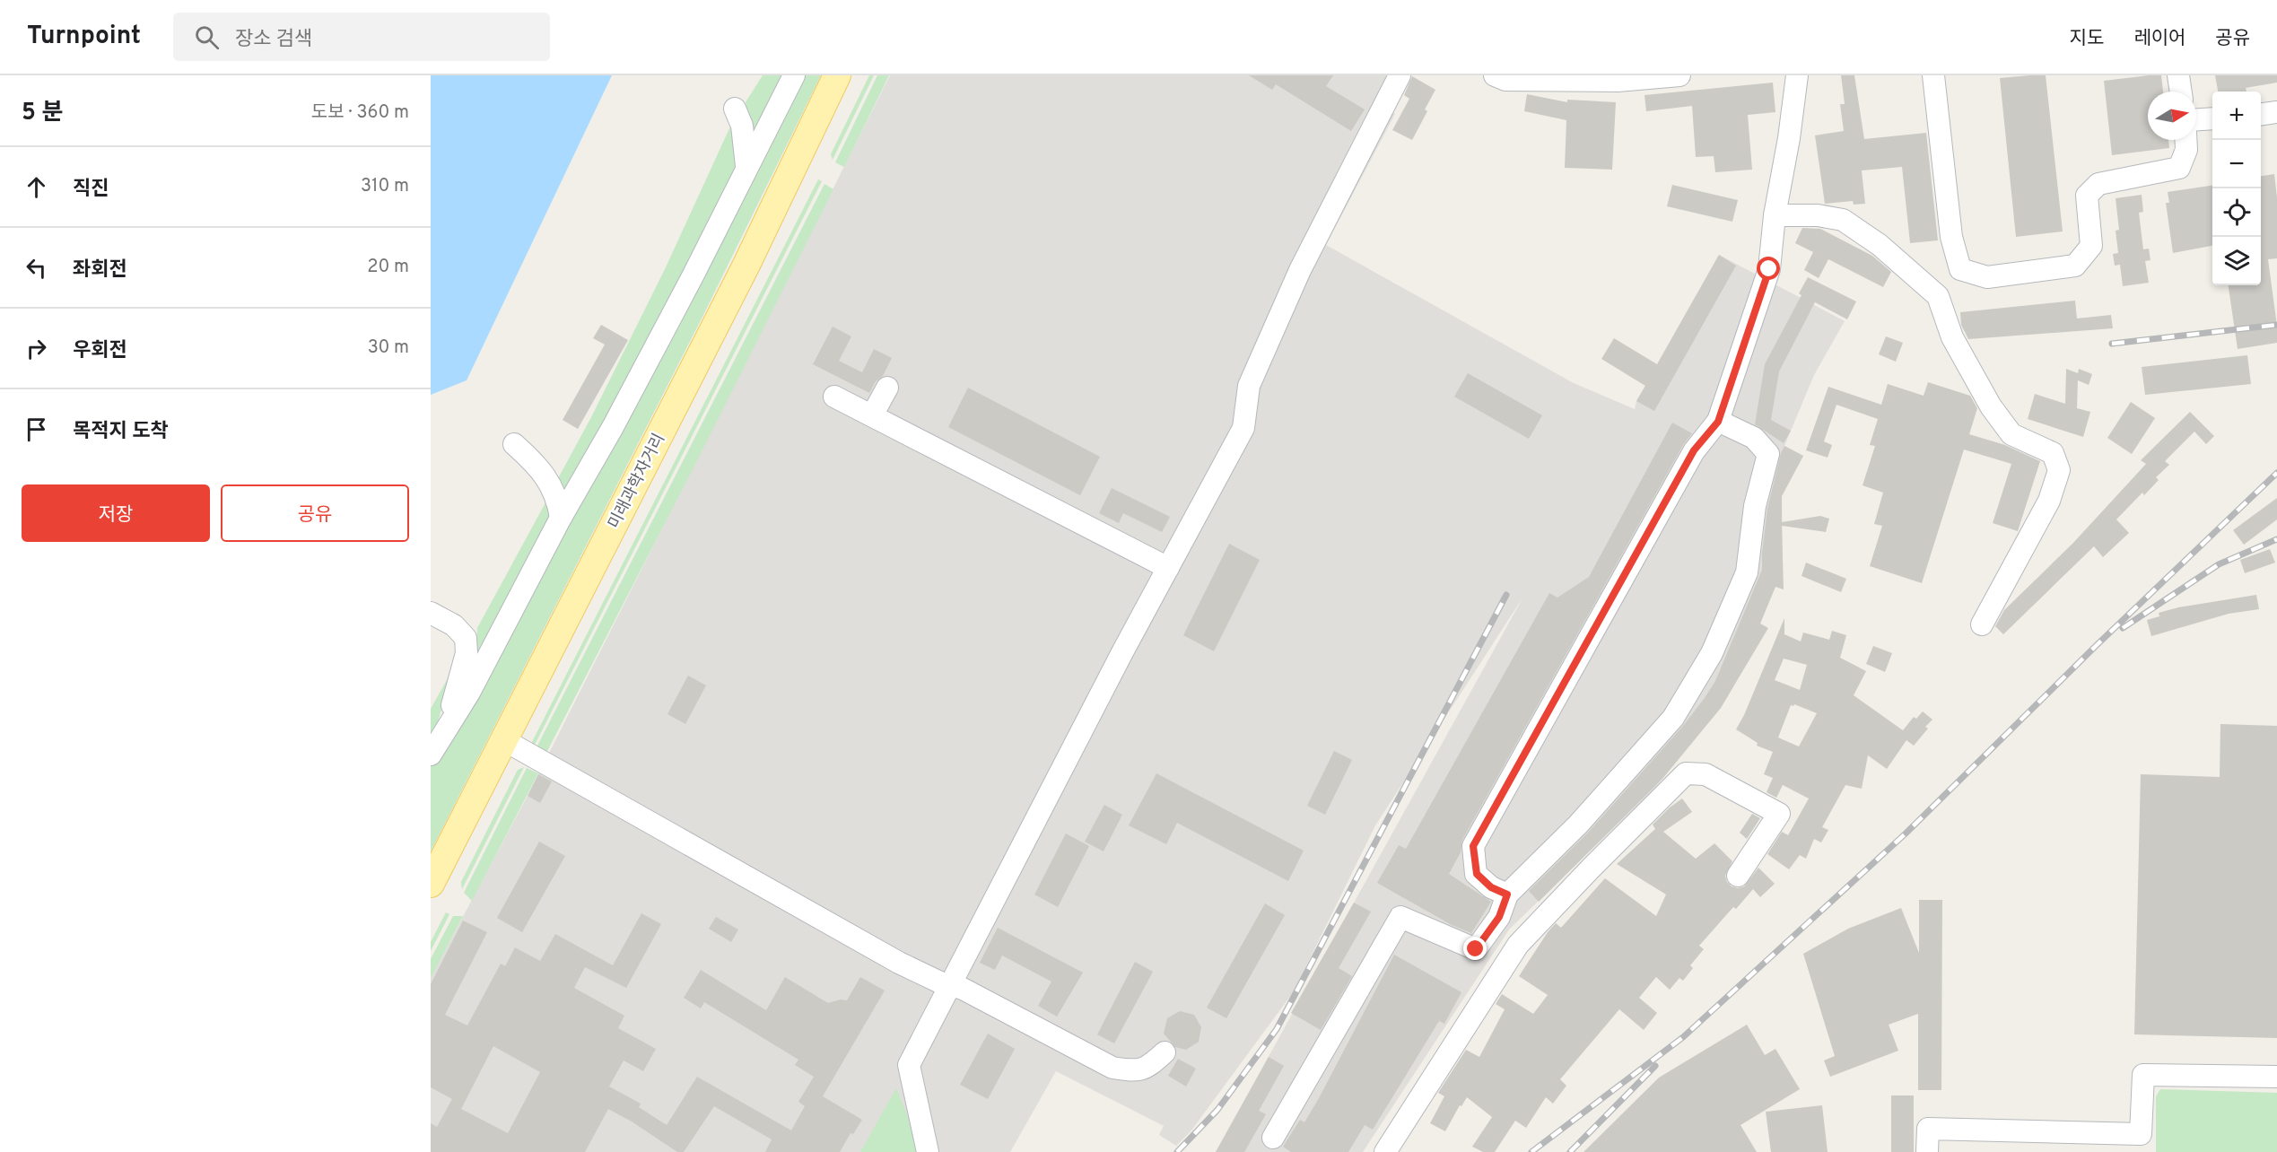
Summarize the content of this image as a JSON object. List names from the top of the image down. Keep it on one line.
{"streets":{"main road":["미래과학자거리"]},"north":"right","page":{"header":"Turnpoint","search":"장소 검색","nav":["지도","레이어","공유"],"heading":["5 분","도보 · 360 m"],"map_buttons":["+","−"],"list":[["직진","310 m"],["좌회전","20 m"],["우회전","30 m"],"목적지 도착"],"buttons":["저장","공유"]}}
